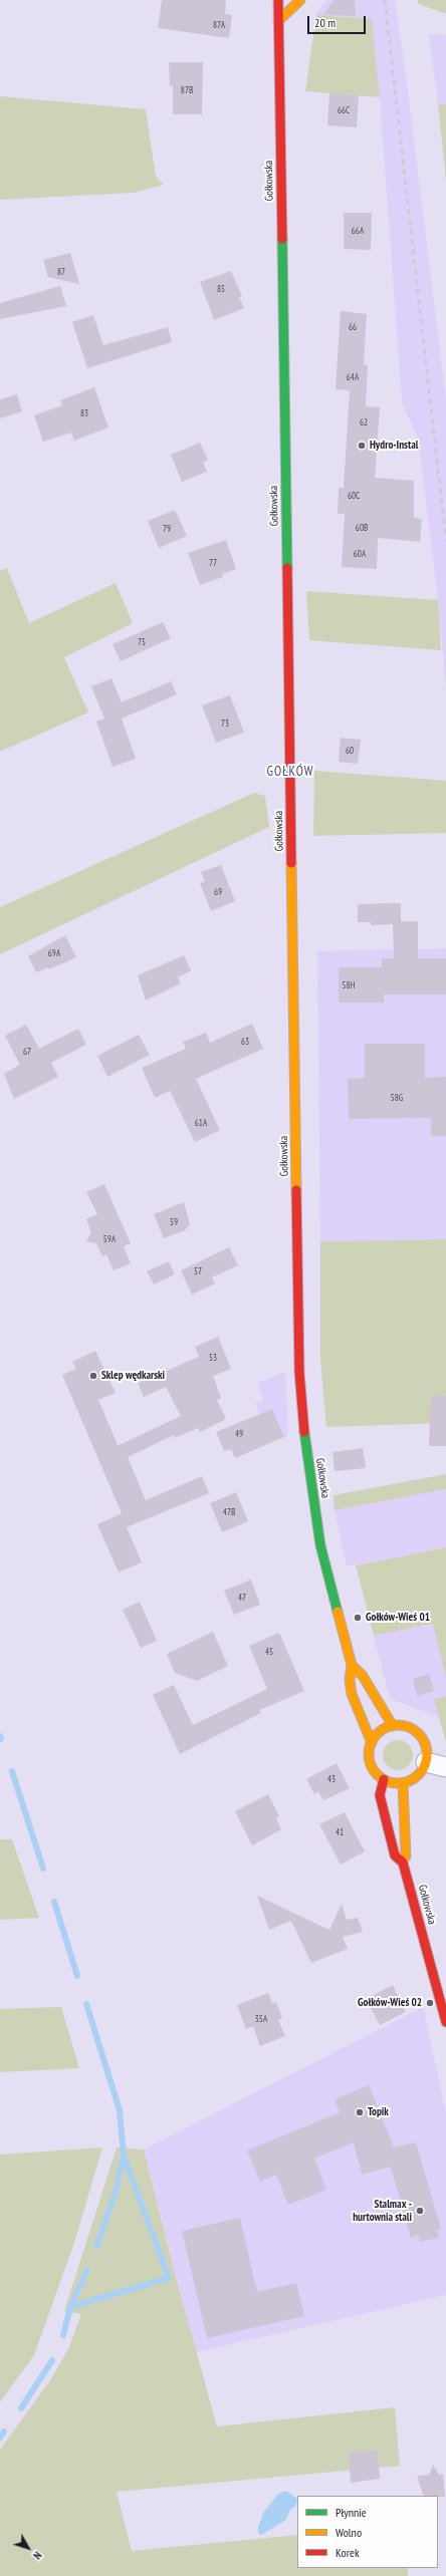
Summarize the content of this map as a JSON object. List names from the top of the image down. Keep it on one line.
{"streets":{"street":["Gołkowska"]},"districts":["GOŁKÓW"],"places":["Hydro-Instal","Sklep wędkarski","Gołków-Wieś 01","Gołków-Wieś 02","Topik","Stalmax - hurtownia stali"],"house_numbers":["87A","87B","66C","66A","87","85","66","64A","83","62","60C","60B","79","60A","77","75","73","60","69","69A","58H","63","67","58G","61A","59","59A","57","53","49","47B","47","45","43","41","35A"],"legend":["Płynnie","Wolno","Korek"],"scale_bar":"20 m","north":"bottom right"}
